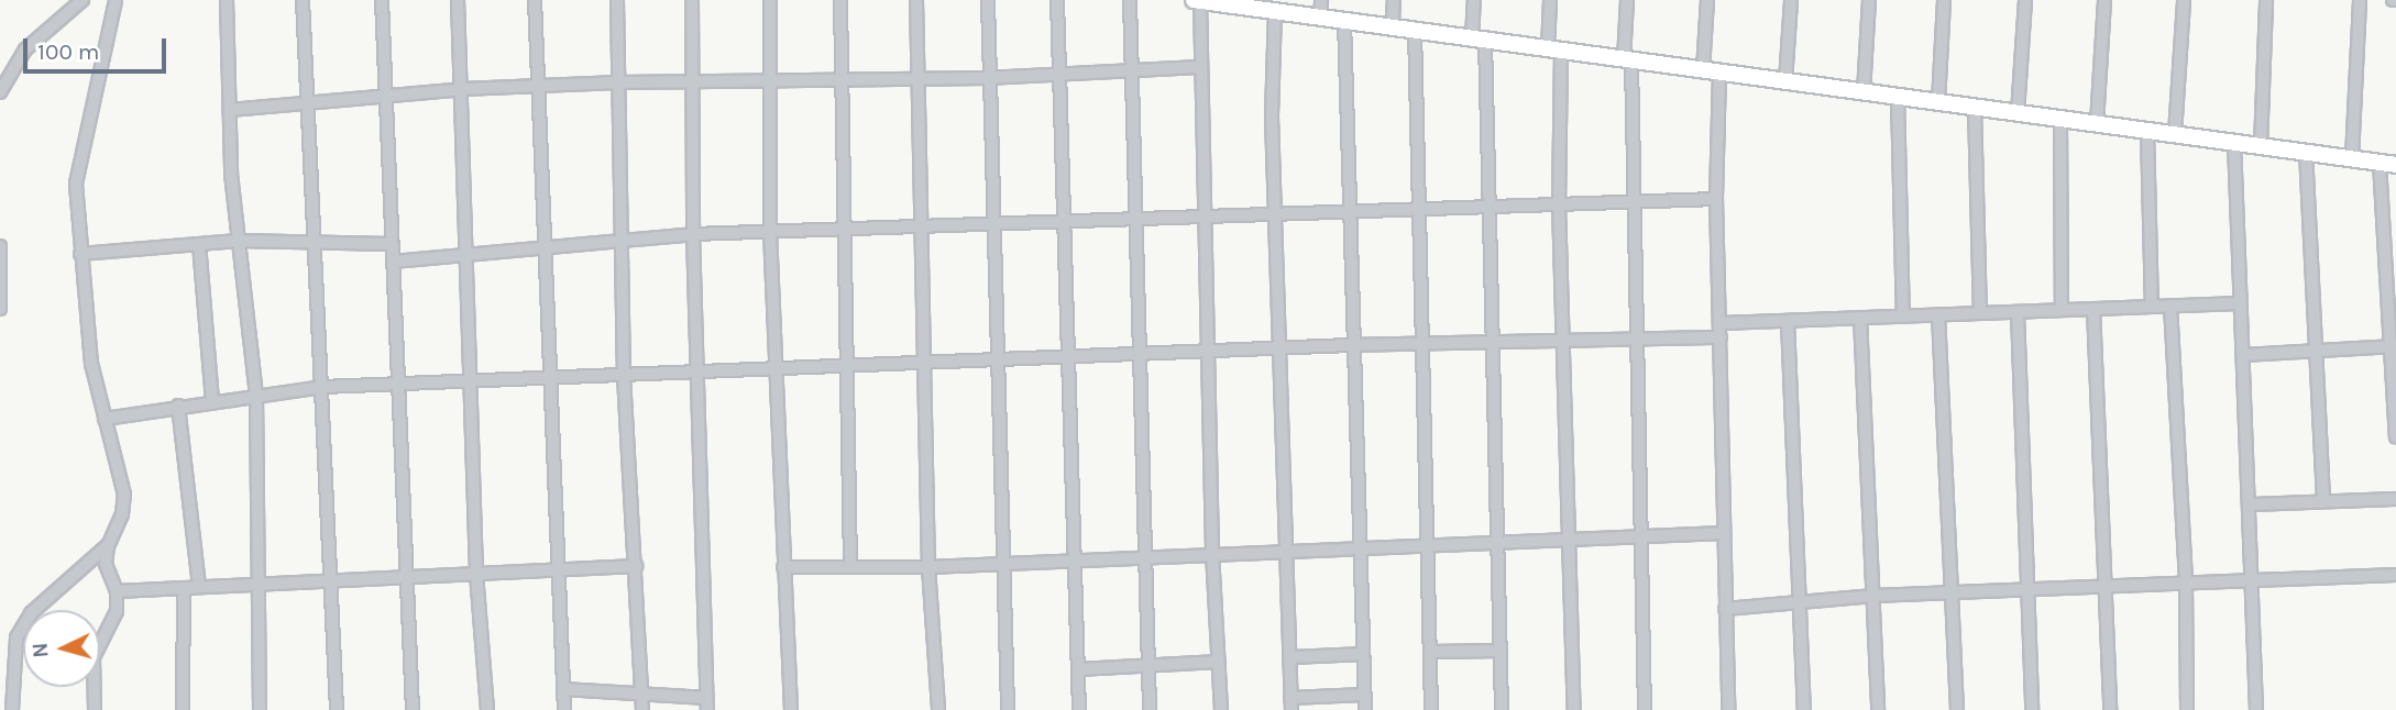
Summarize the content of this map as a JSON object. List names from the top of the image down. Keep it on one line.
{"scale_bar":"100 m","north":"left"}
